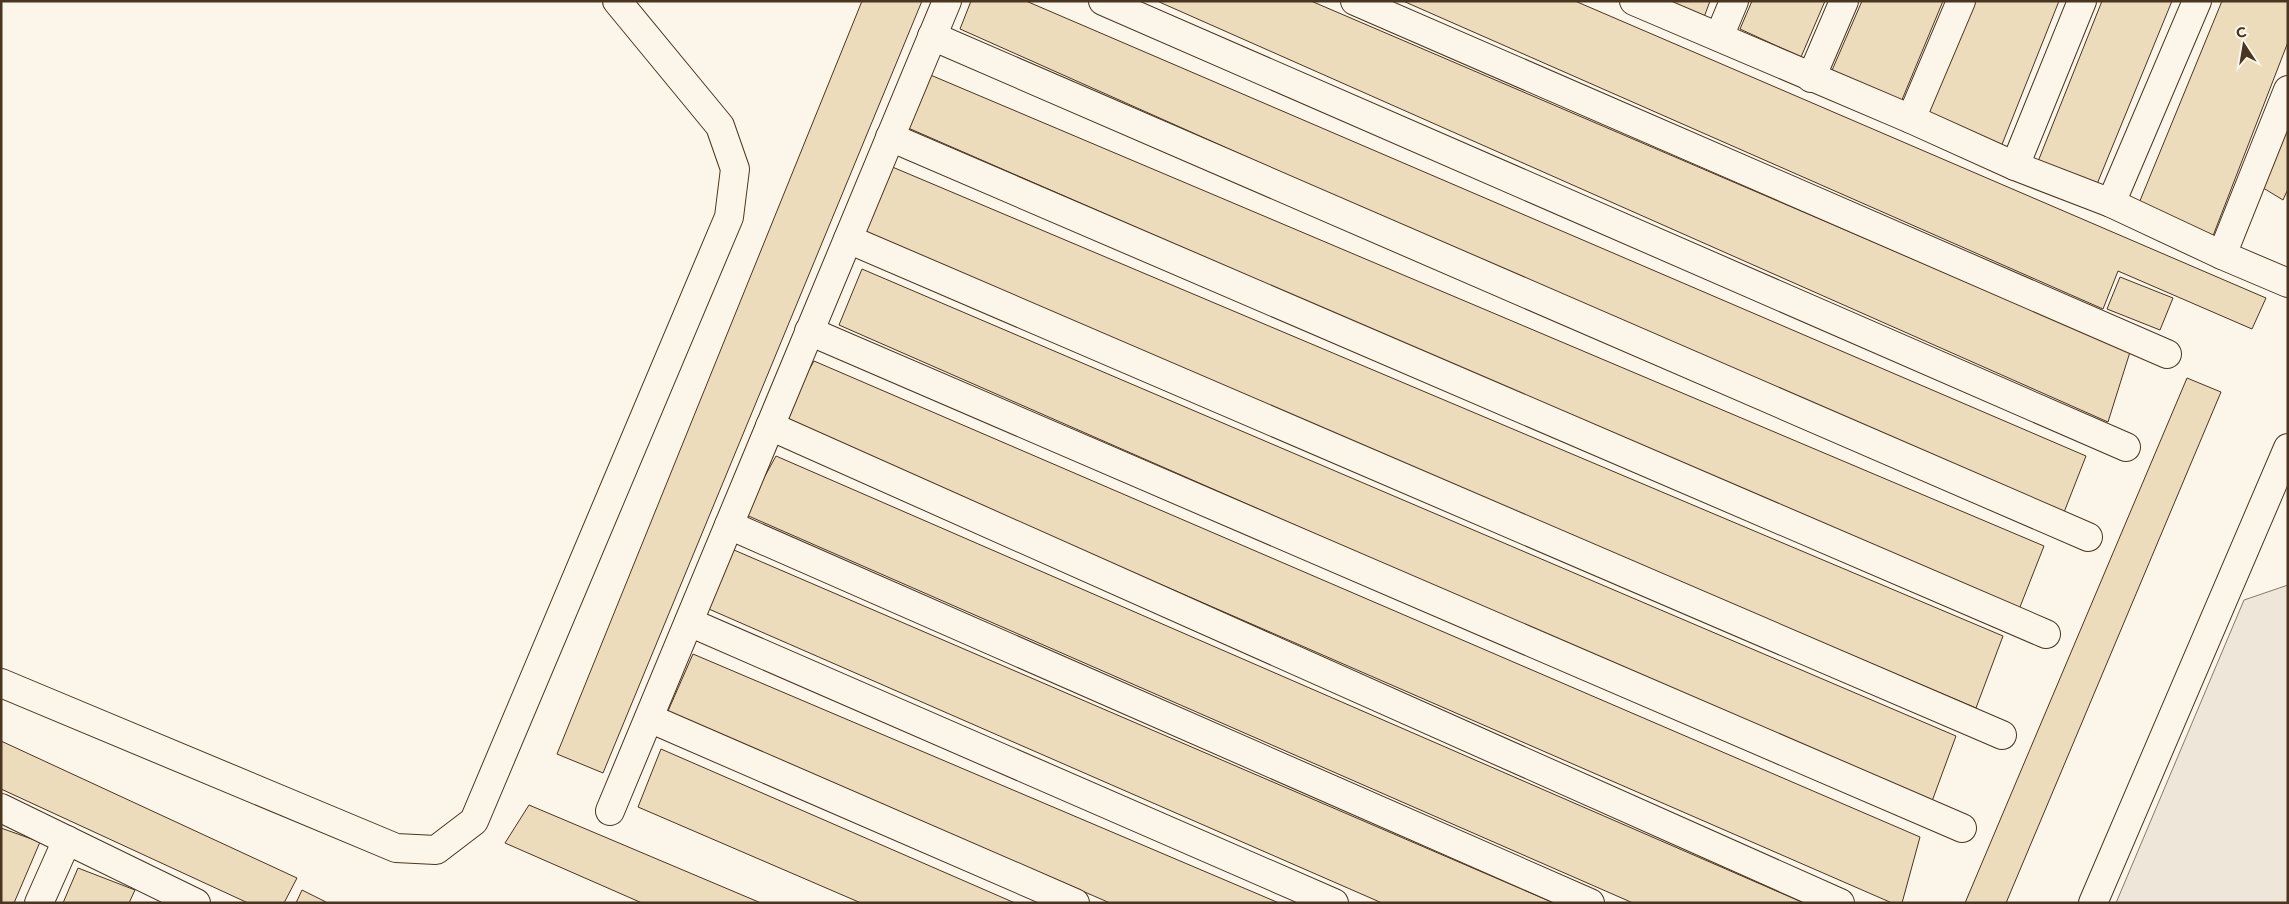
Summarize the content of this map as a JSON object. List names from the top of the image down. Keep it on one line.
{"north":"top"}
